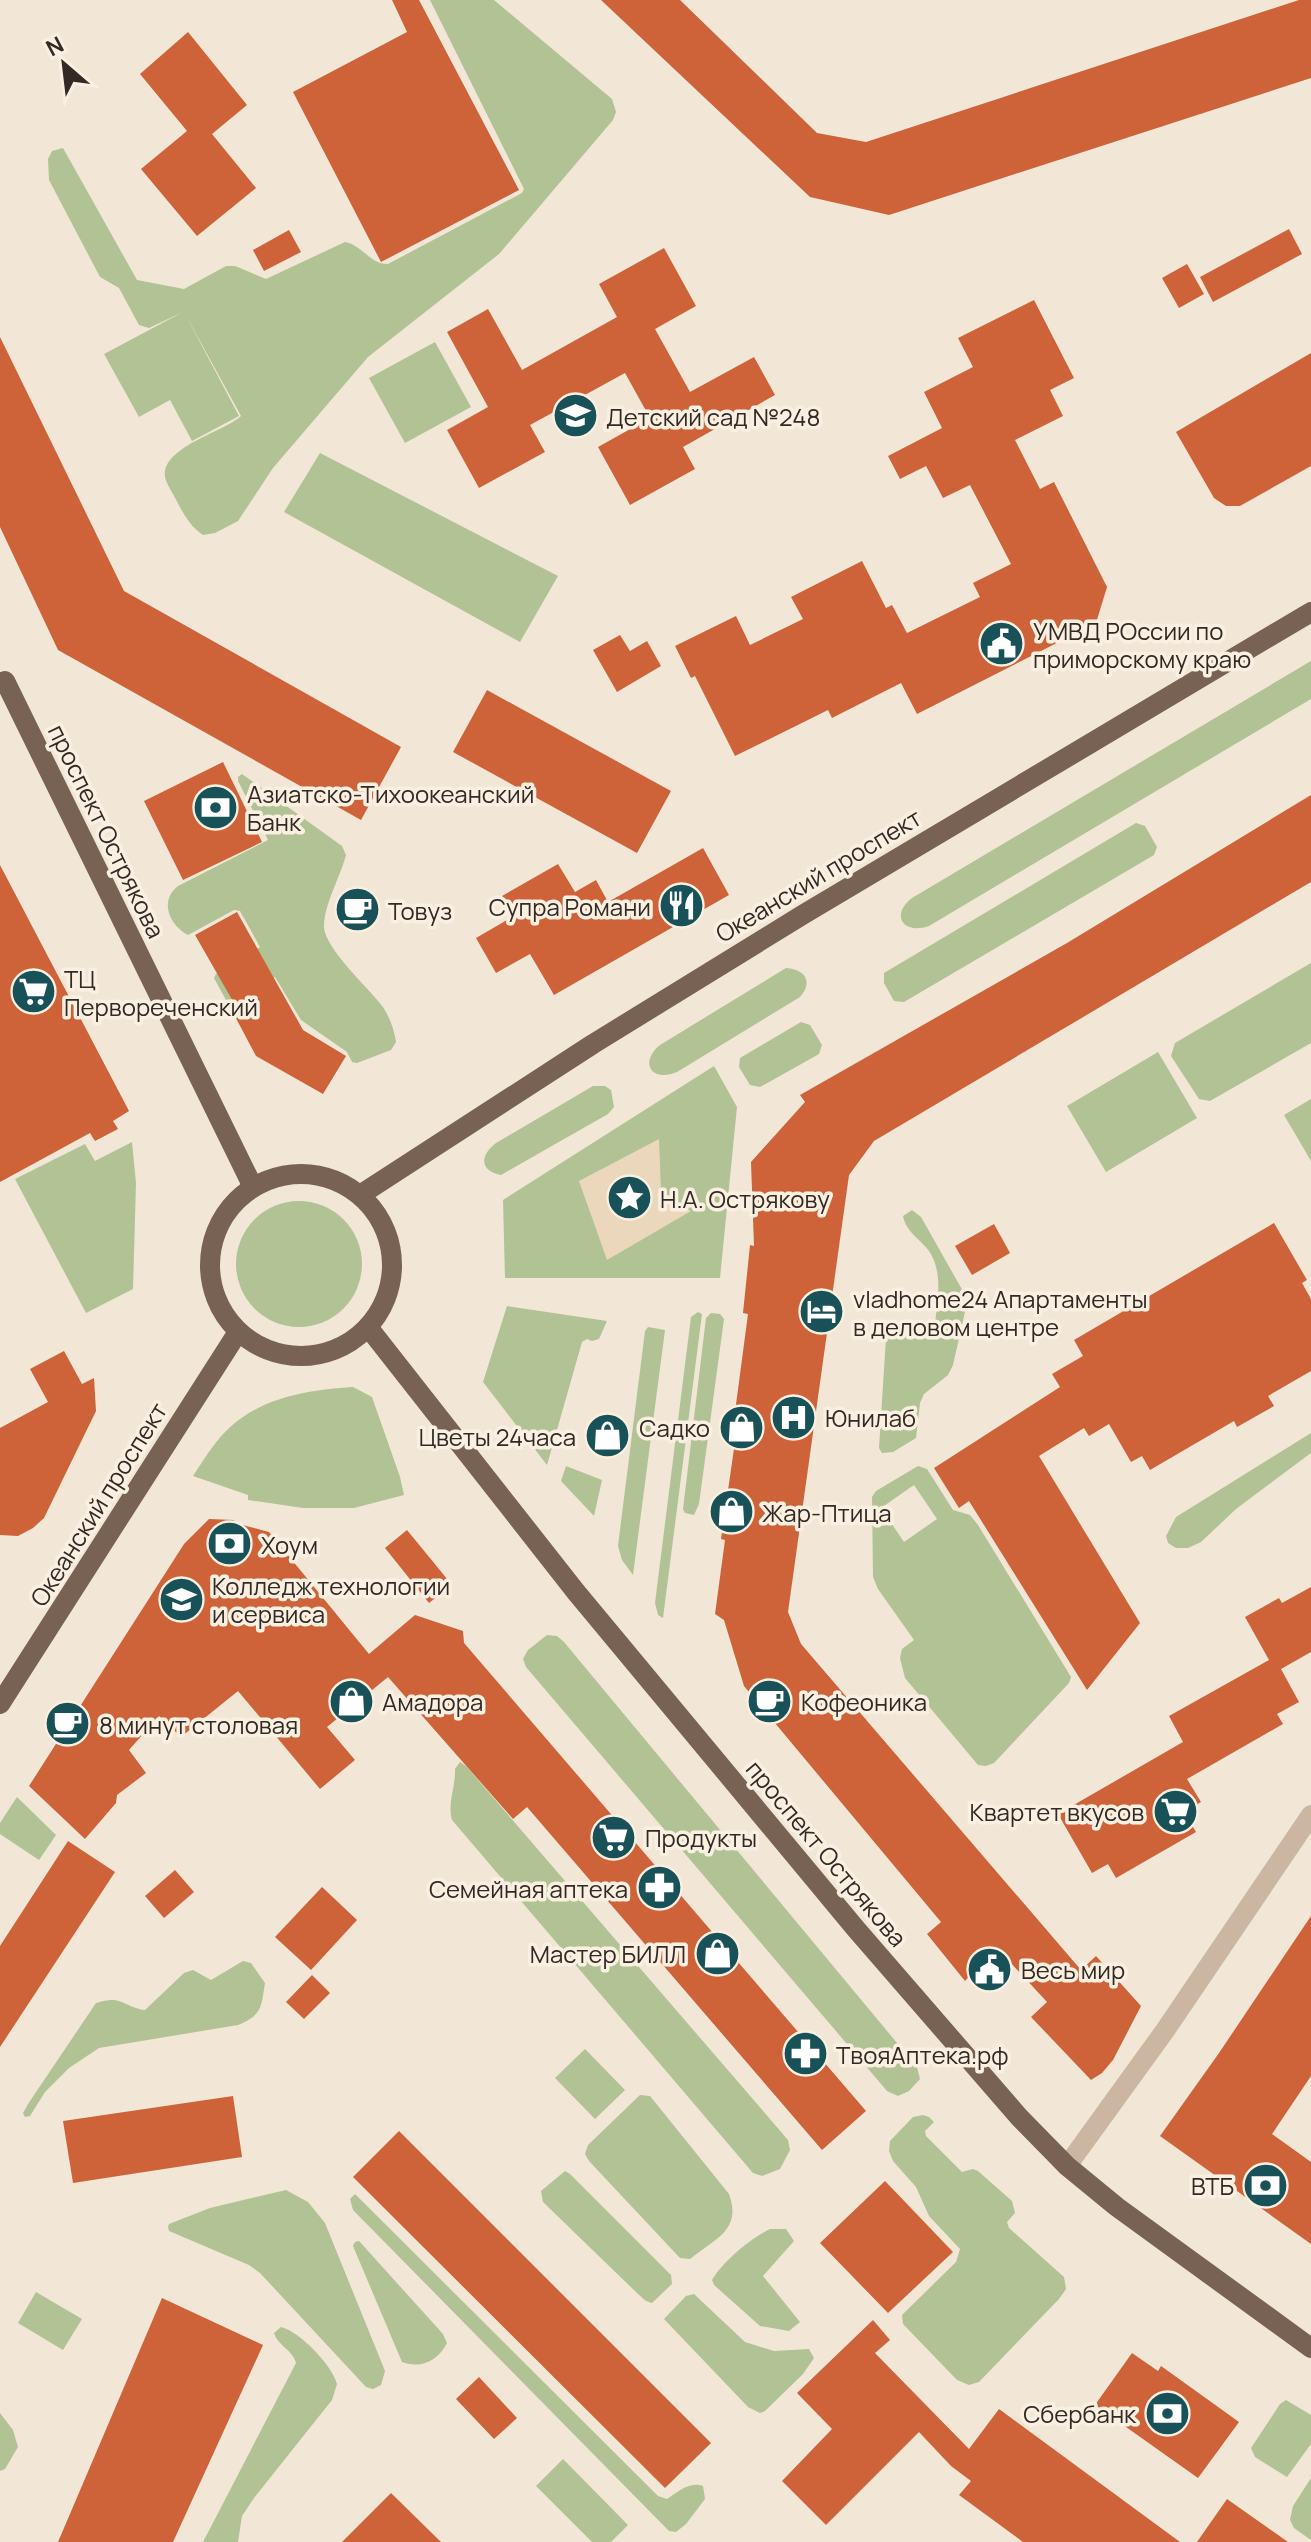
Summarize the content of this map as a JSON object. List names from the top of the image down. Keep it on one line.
{"streets":{"main road":["проспект Острякова","Океанский проспект"]},"crossings":[["проспект Острякова","Океанский проспект"]],"places":{"school or university":["Детский сад №248","Колледж технологии и сервиса"],"public building":["УМВД РОссии по приморскому краю","Весь мир"],"bank":["Азиатско-Тихоокеанский Банк","Хоум","ВТБ","Сбербанк"],"restaurant":["Супра Романи"],"cafe":["Товуз","Кофеоника","8 минут столовая"],"supermarket":["ТЦ Первореченский","Квартет вкусов","Продукты"],"place":["Н.А. Острякову"],"hotel":["vladhome24 Апартаменты в деловом центре"],"hospital":["Юнилаб"],"shop":["Садко","Цветы 24часа","Жар-Птица","Амадора","Мастер БИЛЛ"],"pharmacy":["Семейная аптека","ТвояАптека.рф"]},"north":"top left"}
